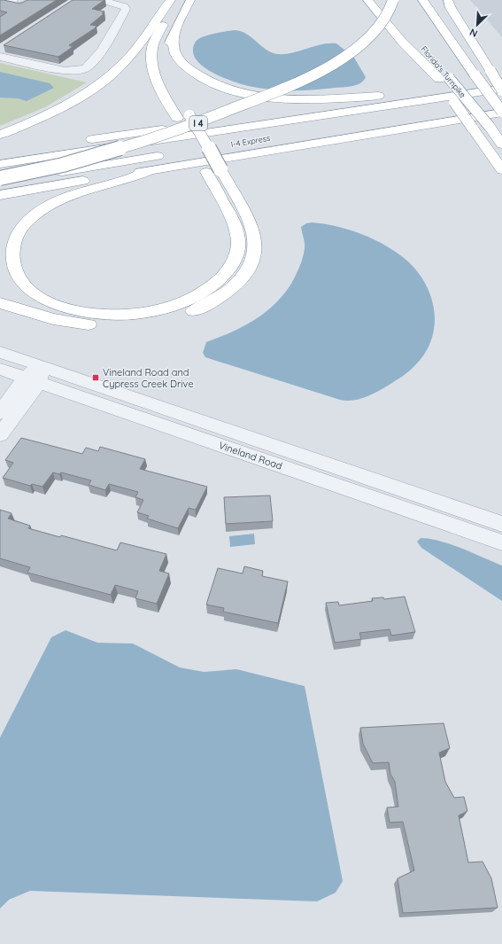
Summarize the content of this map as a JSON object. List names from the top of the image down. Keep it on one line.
{"streets":{"highway":["Florida's Turnpike","I 4","I-4 Express"],"street":["Vineland Road"]},"places":{"transit":["Vineland Road and Cypress Creek Drive"]},"north":"bottom left"}
